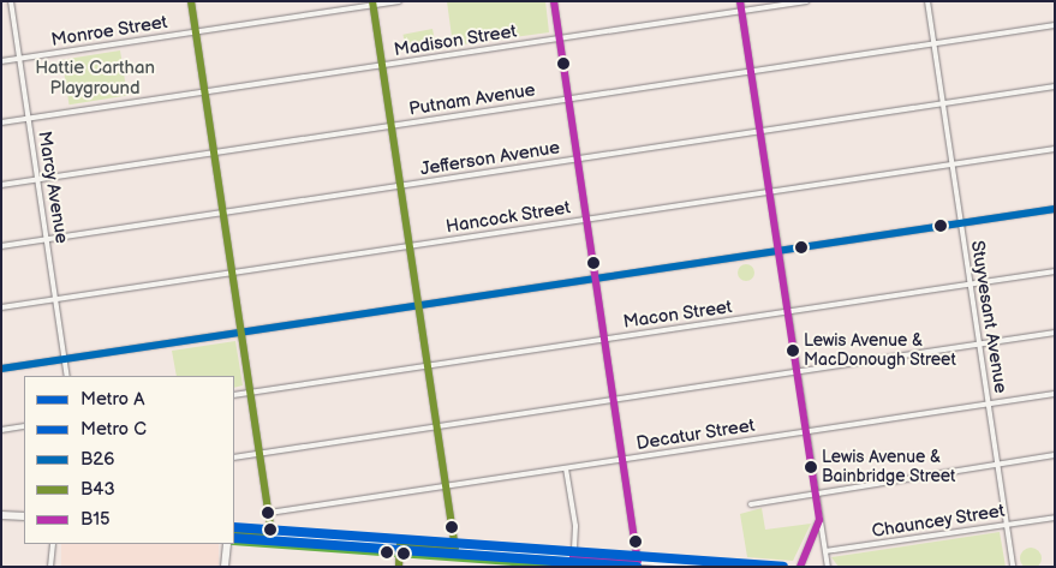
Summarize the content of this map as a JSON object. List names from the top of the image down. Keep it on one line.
{"streets":{"street":["Monroe Street","Madison Street","Putnam Avenue","Jefferson Avenue","Marcy Avenue","Hancock Street","Macon Street","Stuyvesant Avenue","Decatur Street","Chauncey Street"]},"crossings":[["Monroe Street","Marcy Avenue"],["Madison Street","Marcy Avenue"],["Putnam Avenue","Marcy Avenue"],["Putnam Avenue","Stuyvesant Avenue"],["Jefferson Avenue","Marcy Avenue"],["Jefferson Avenue","Stuyvesant Avenue"],["Marcy Avenue","Hancock Street"],["Hancock Street","Stuyvesant Avenue"],["Macon Street","Stuyvesant Avenue"],["Stuyvesant Avenue","Decatur Street"],["Stuyvesant Avenue","Chauncey Street"]],"parks":["Hattie Carthan Playground"],"places":["Lewis Avenue & MacDonough Street","Lewis Avenue & Bainbridge Street"],"lines":["transit line B43","transit line B15","transit line B26","metro line A","metro line C"],"legend":["Metro A","Metro C","B26","B43","B15"]}
